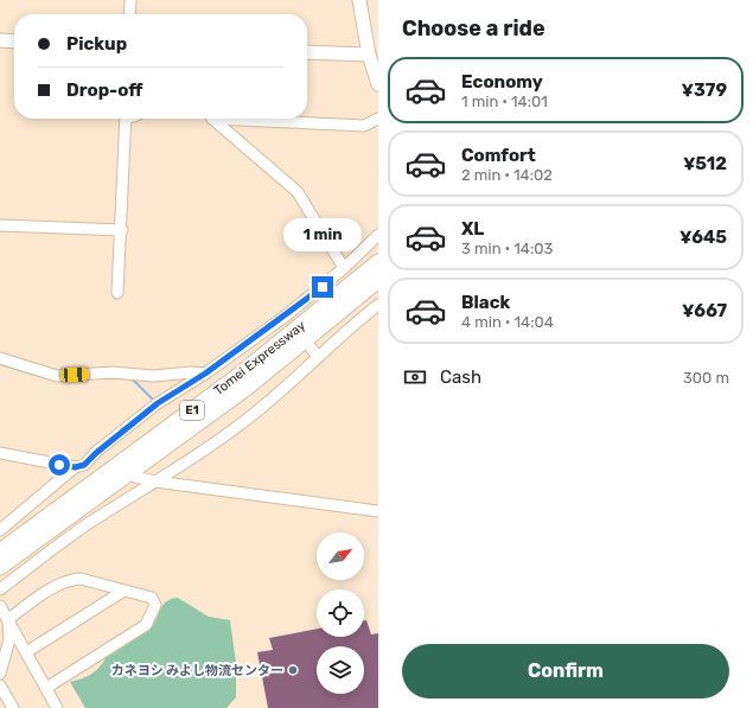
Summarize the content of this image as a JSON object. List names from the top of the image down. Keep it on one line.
{"streets":{"highway":["Tomei Expressway","E1"]},"places":["カネヨシ みよし物流センター"],"north":"top right","page":{"heading":"Choose a ride","banner":["Pickup","Drop-off"],"list":[{"name":"Economy","note":"1 min · 14:01","value":"¥379"},{"name":"Comfort","note":"2 min · 14:02","value":"¥512"},{"name":"XL","note":"3 min · 14:03","value":"¥645"},{"name":"Black","note":"4 min · 14:04","value":"¥667"}],"bubble":"1 min","pay":["Cash","300 m"],"buttons":"Confirm"}}
